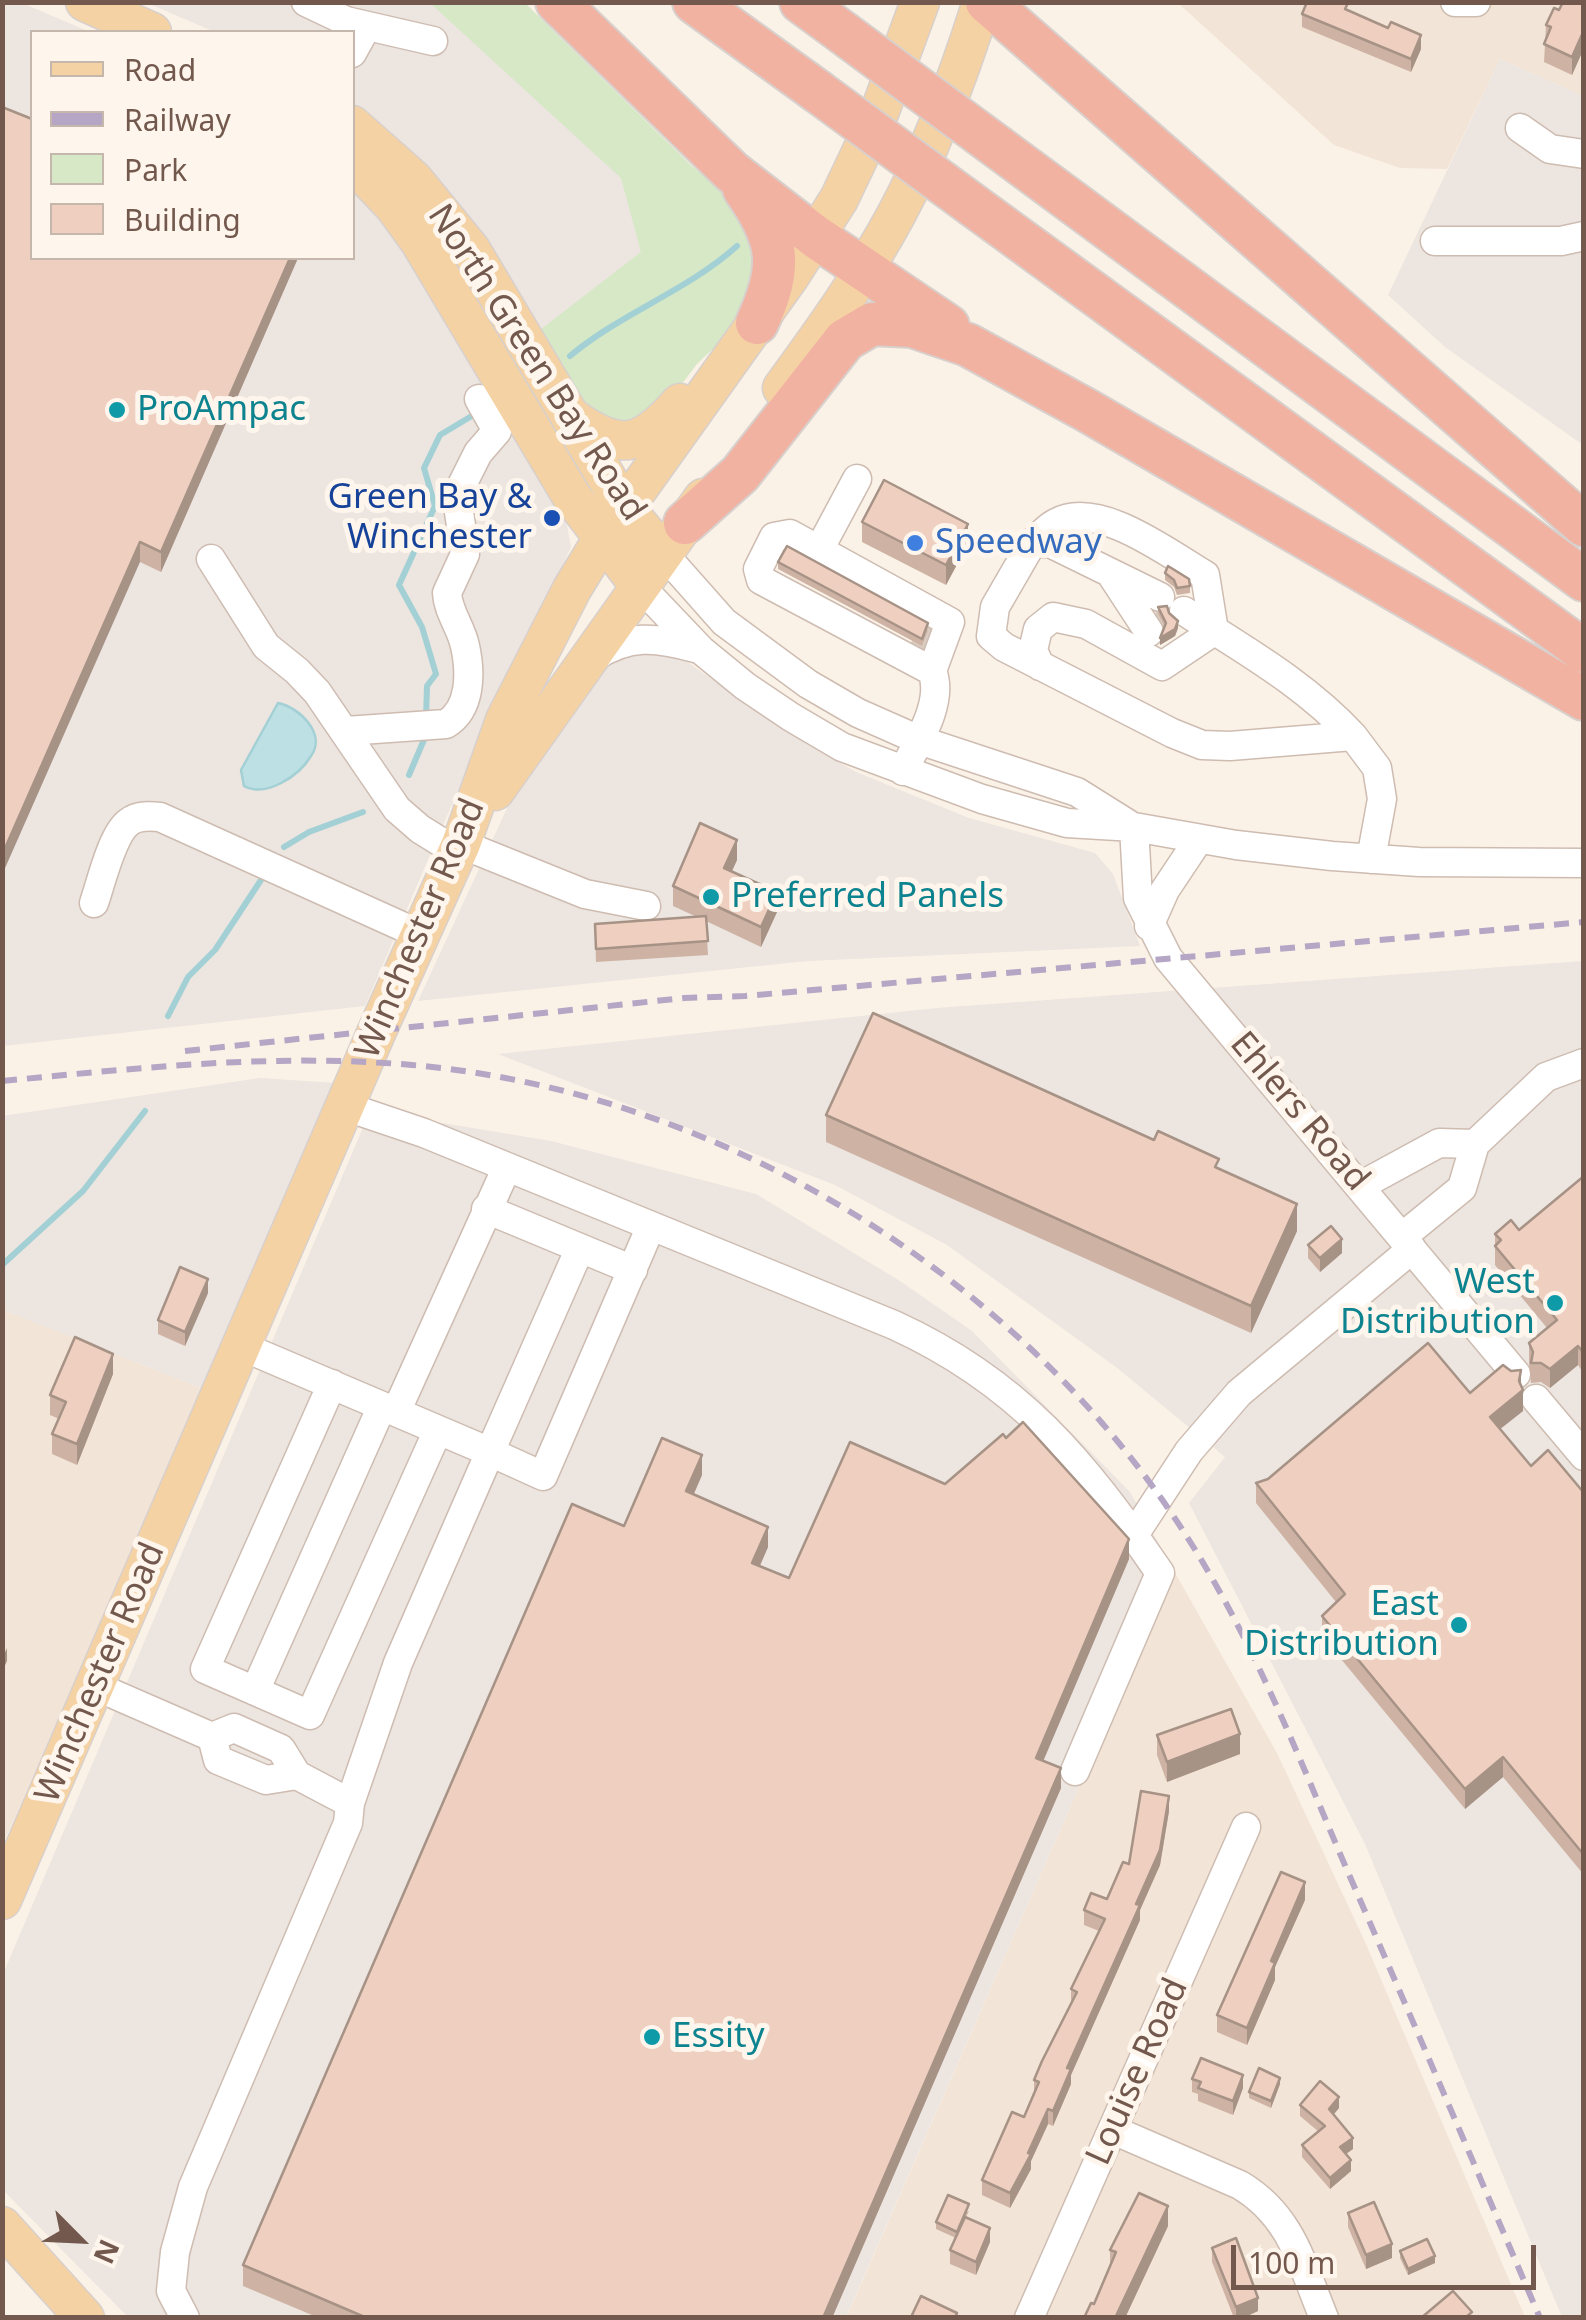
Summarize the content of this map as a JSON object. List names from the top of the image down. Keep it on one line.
{"streets":{"main road":["North Green Bay Road","Winchester Road"],"street":["Ehlers Road","Louise Road"]},"crossings":[["North Green Bay Road","Winchester Road"],["North Green Bay Road","Ehlers Road"]],"places":["ProAmpac","Green Bay & Winchester","Speedway","Preferred Panels","West Distribution","East Distribution","Essity"],"legend":["Road","Railway","Park","Building"],"scale_bar":"100 m","north":"bottom right"}
